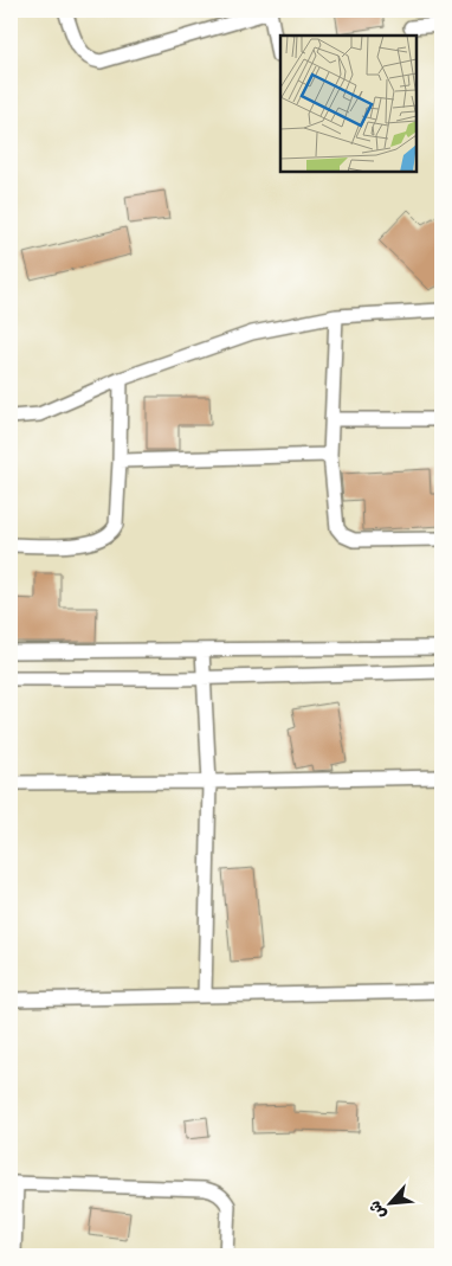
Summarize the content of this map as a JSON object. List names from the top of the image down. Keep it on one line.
{"north":"bottom left"}
